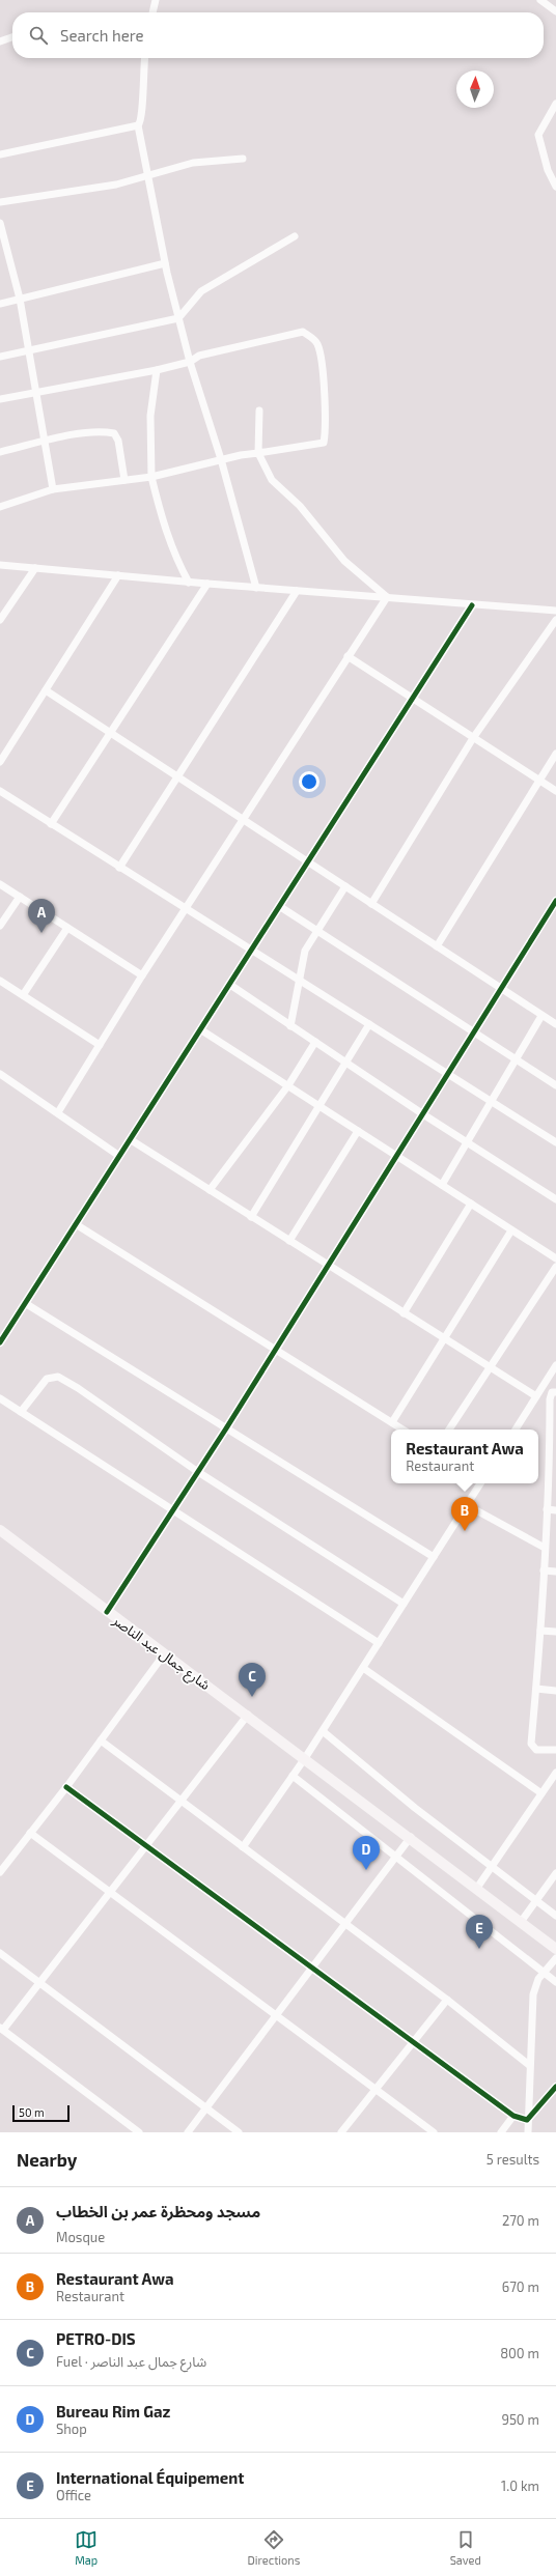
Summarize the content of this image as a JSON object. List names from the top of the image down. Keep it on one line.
{"streets":{"main road":["شارع جمال عبد الناصر"]},"scale_bar":"50 m","north":"top","page":{"search":"Search here","pins":["A","B","C","D","E"],"popup":["Restaurant Awa","Restaurant"],"scale":"50 m","heading":["Nearby","5 results"],"list":[{"mark":"A","name":"مسجد ومحظرة عمر بن الخطاب","note":"Mosque","value":"270 m"},{"mark":"B","name":"Restaurant Awa","note":"Restaurant","value":"670 m"},{"mark":"C","name":"PETRO-DIS","note":"Fuel · شارع جمال عبد الناصر","value":"800 m"},{"mark":"D","name":"Bureau Rim Gaz","note":"Shop","value":"950 m"},{"mark":"E","name":"International Équipement","note":"Office","value":"1.0 km"}],"nav":["Map","Directions","Saved"]}}
